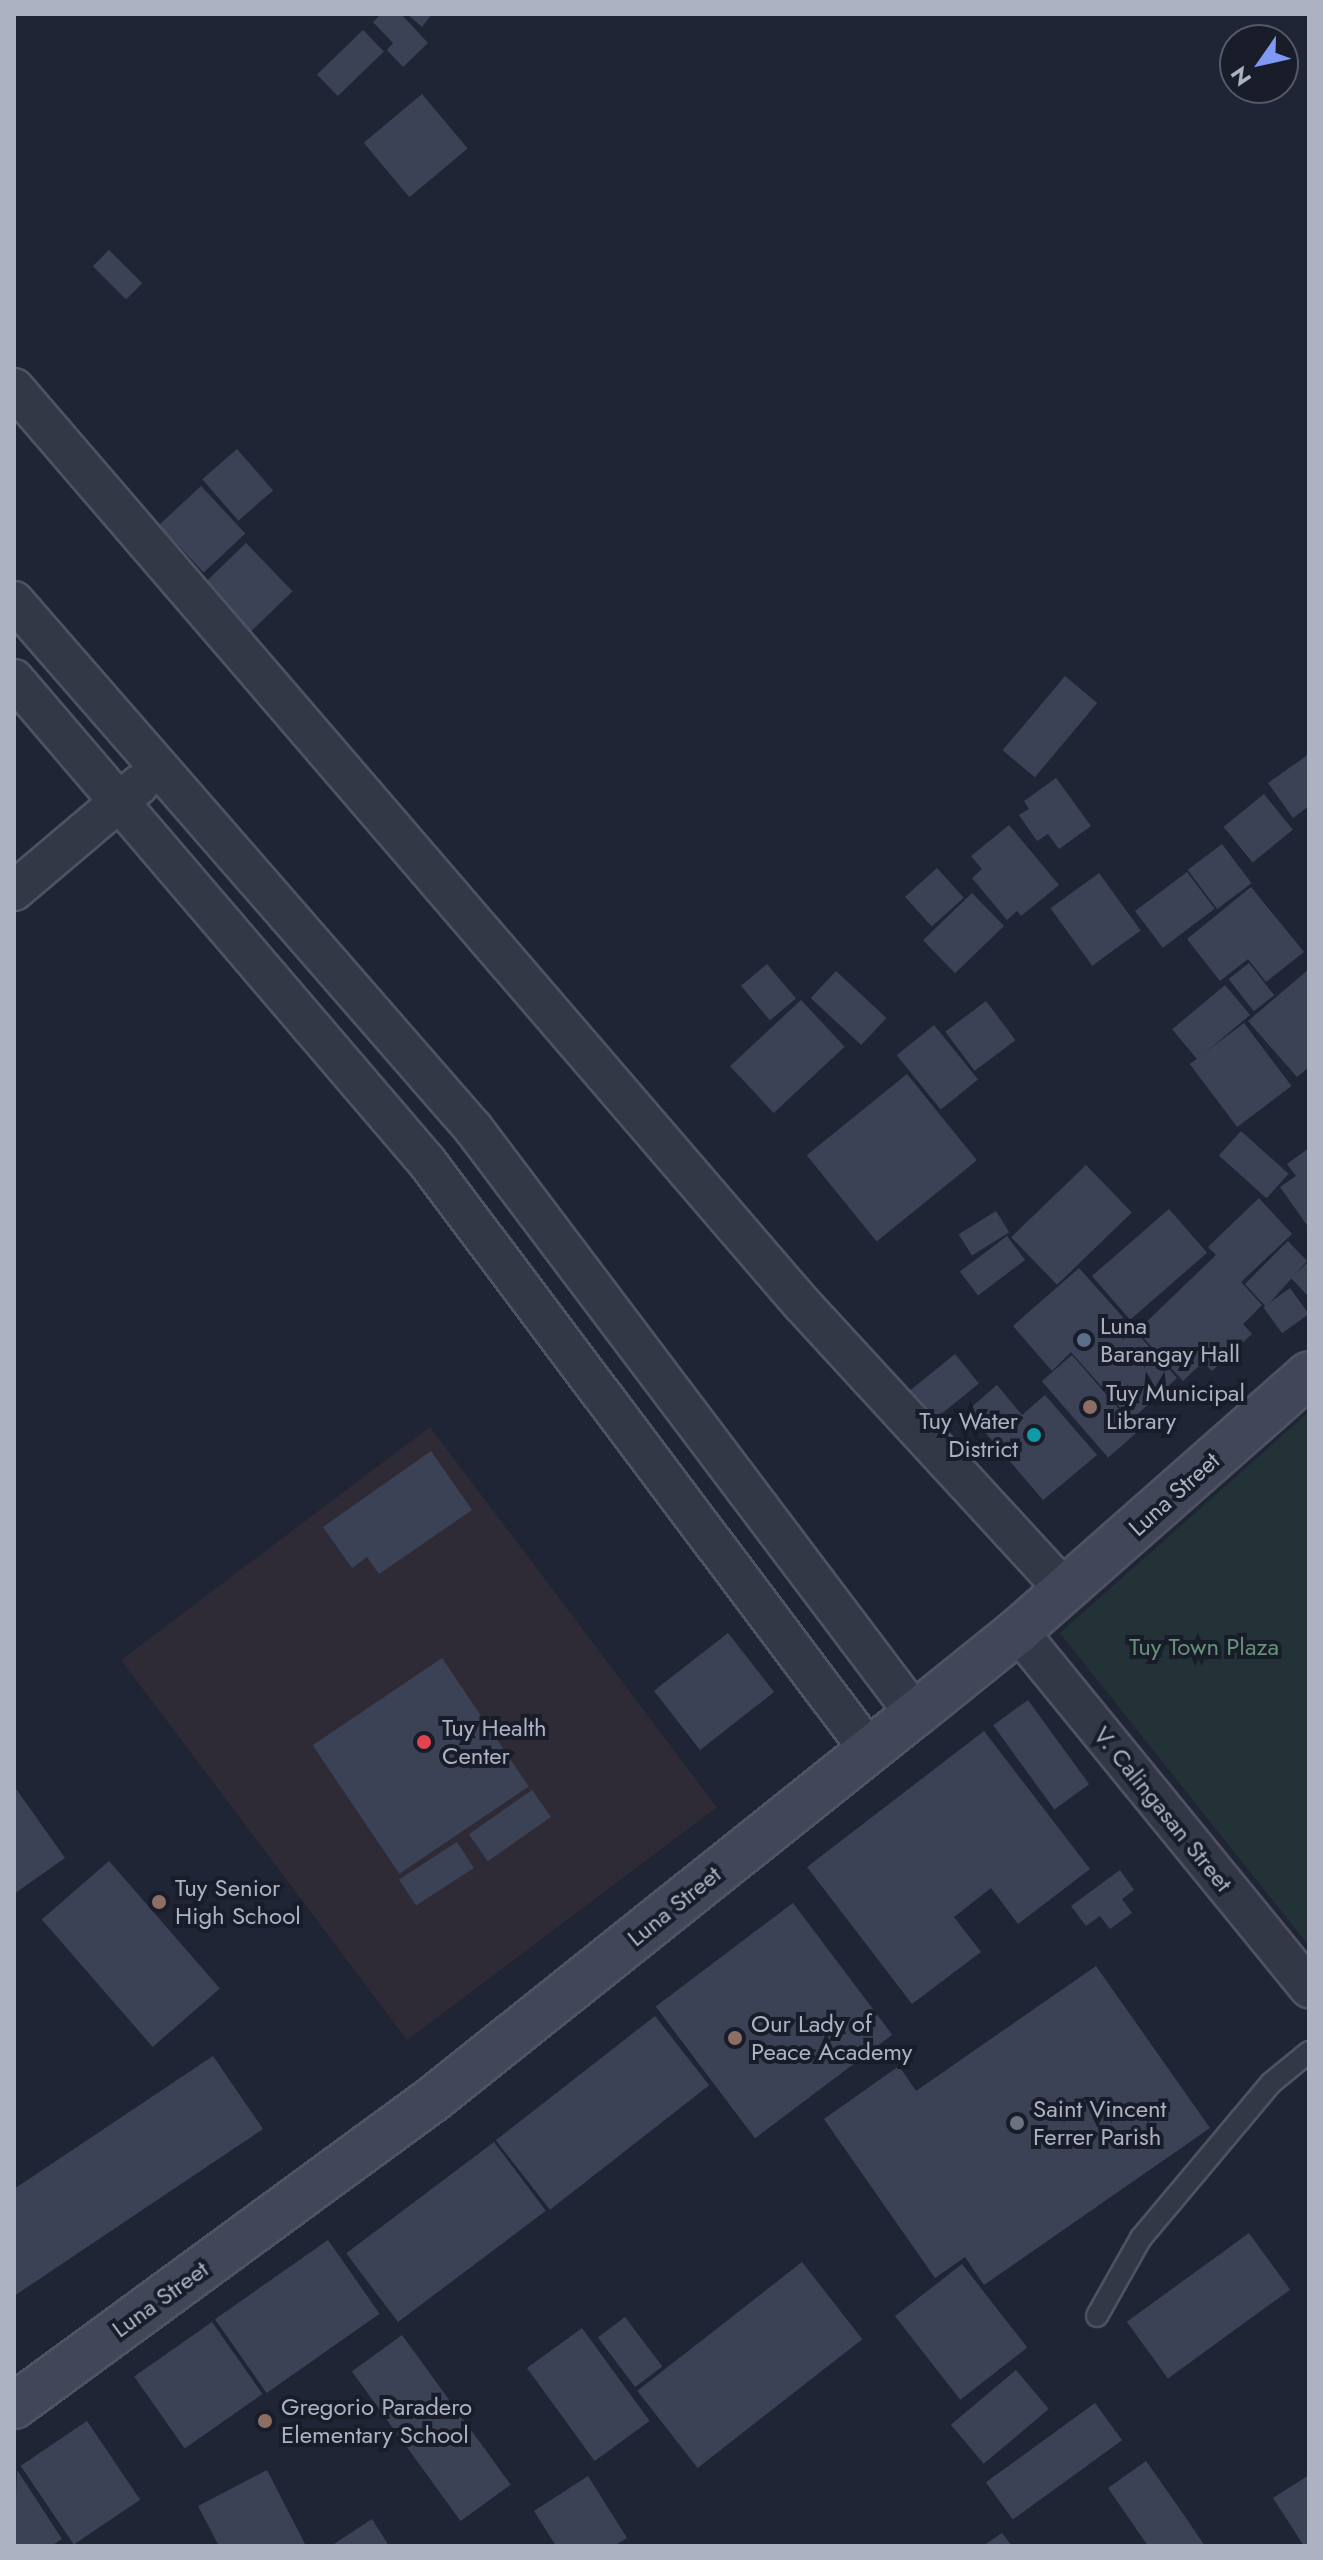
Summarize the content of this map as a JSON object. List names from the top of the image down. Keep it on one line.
{"streets":{"street":["Luna Street","V. Calingasan Street"]},"crossings":[["Luna Street","V. Calingasan Street"]],"parks":["Tuy Town Plaza"],"places":["Luna Barangay Hall","Tuy Municipal Library","Tuy Water District","Tuy Health Center","Tuy Senior High School","Our Lady of Peace Academy","Saint Vincent Ferrer Parish","Gregorio Paradero Elementary School"],"north":"bottom left"}
